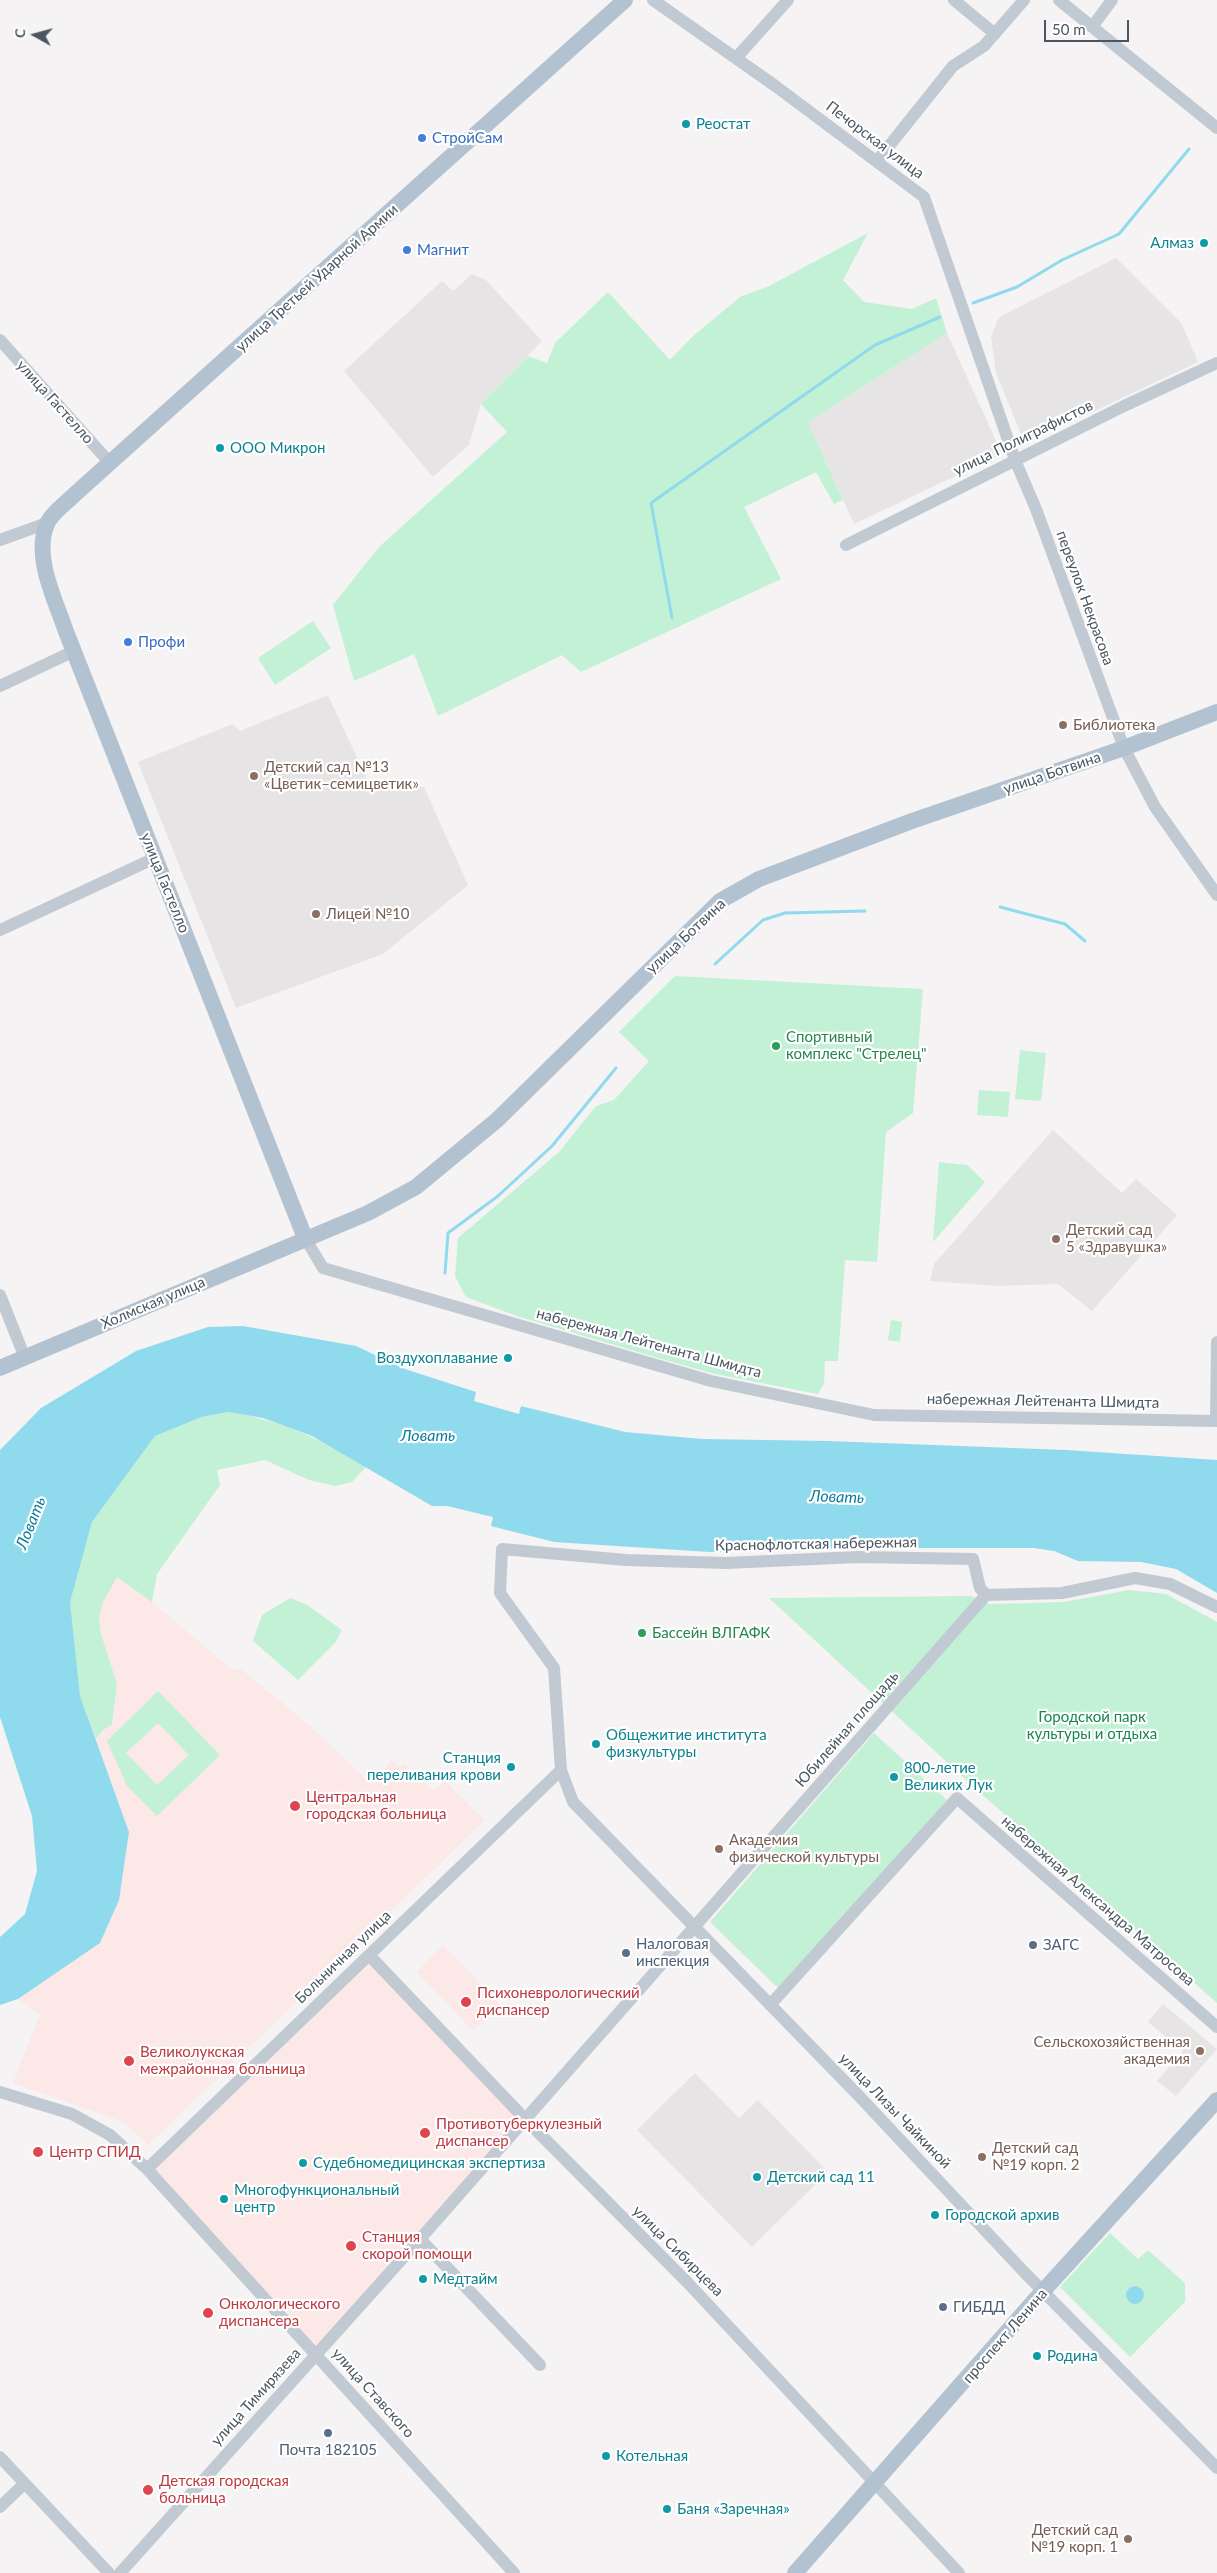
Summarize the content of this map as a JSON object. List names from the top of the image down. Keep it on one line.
{"streets":{"main road":["улица Третьей Ударной Армии","улица Гастелло","улица Ботвина","Холмская улица","проспект Ленина"],"street":["Печорская улица","улица Полиграфистов","переулок Некрасова","набережная Лейтенанта Шмидта","Краснофлотская набережная","Юбилейная площадь","набережная Александра Матросова","Больничная улица","улица Лизы Чайкиной","улица Сибирцева","улица Ставского","улица Тимирязева"]},"crossings":[["Печорская улица","улица Полиграфистов"],["Печорская улица","переулок Некрасова"],["улица Третьей Ударной Армии","улица Гастелло"],["улица Гастелло","улица Ботвина"],["улица Гастелло","Холмская улица"],["улица Гастелло","набережная Лейтенанта Шмидта"],["улица Полиграфистов","переулок Некрасова"],["переулок Некрасова","улица Ботвина"],["улица Ботвина","Холмская улица"],["улица Ботвина","набережная Лейтенанта Шмидта"],["Холмская улица","набережная Лейтенанта Шмидта"],["Краснофлотская набережная","Юбилейная площадь"],["Краснофлотская набережная","улица Лизы Чайкиной"],["Юбилейная площадь","улица Тимирязева"],["набережная Александра Матросова","улица Лизы Чайкиной"],["Больничная улица","улица Лизы Чайкиной"],["Больничная улица","улица Сибирцева"],["Больничная улица","улица Ставского"],["улица Лизы Чайкиной","проспект Ленина"],["улица Лизы Чайкиной","улица Тимирязева"],["улица Сибирцева","проспект Ленина"],["улица Сибирцева","улица Тимирязева"],["улица Ставского","улица Тимирязева"]],"water":["Ловать"],"parks":["Городской парк культуры и отдыха"],"places":["Реостат","СтройСам","Алмаз","Магнит","ООО Микрон","Профи","Библиотека","Детский сад №13 «Цветик–семицветик»","Лицей №10","Спортивный комплекс \"Стрелец\"","Детский сад 5 «Здравушка»","Воздухоплавание","Бассейн ВЛГАФК","Общежитие института физкультуры","Станция переливания крови","800-летие Великих Лук","Центральная городская больница","Aкадемия физической культуры","ЗАГС","Налоговая инспекция","Психоневрологический диспансер","Сельскохозяйственная академия","Великолукская межрайонная больница","Противотуберкулезный диспансер","Центр СПИД","Детский сад №19 корп. 2","Судебномедицинская экспертиза","Детский сад 11","Многофункциональный центр","Городской архив","Станция скорой помощи","Медтайм","ГИБДД","Онкологического диспансера","Родина","Почта 182105","Котельная","Детская городская больница","Баня «Заречная»","Детский сад №19 корп. 1"],"scale_bar":"50 m","north":"left"}
